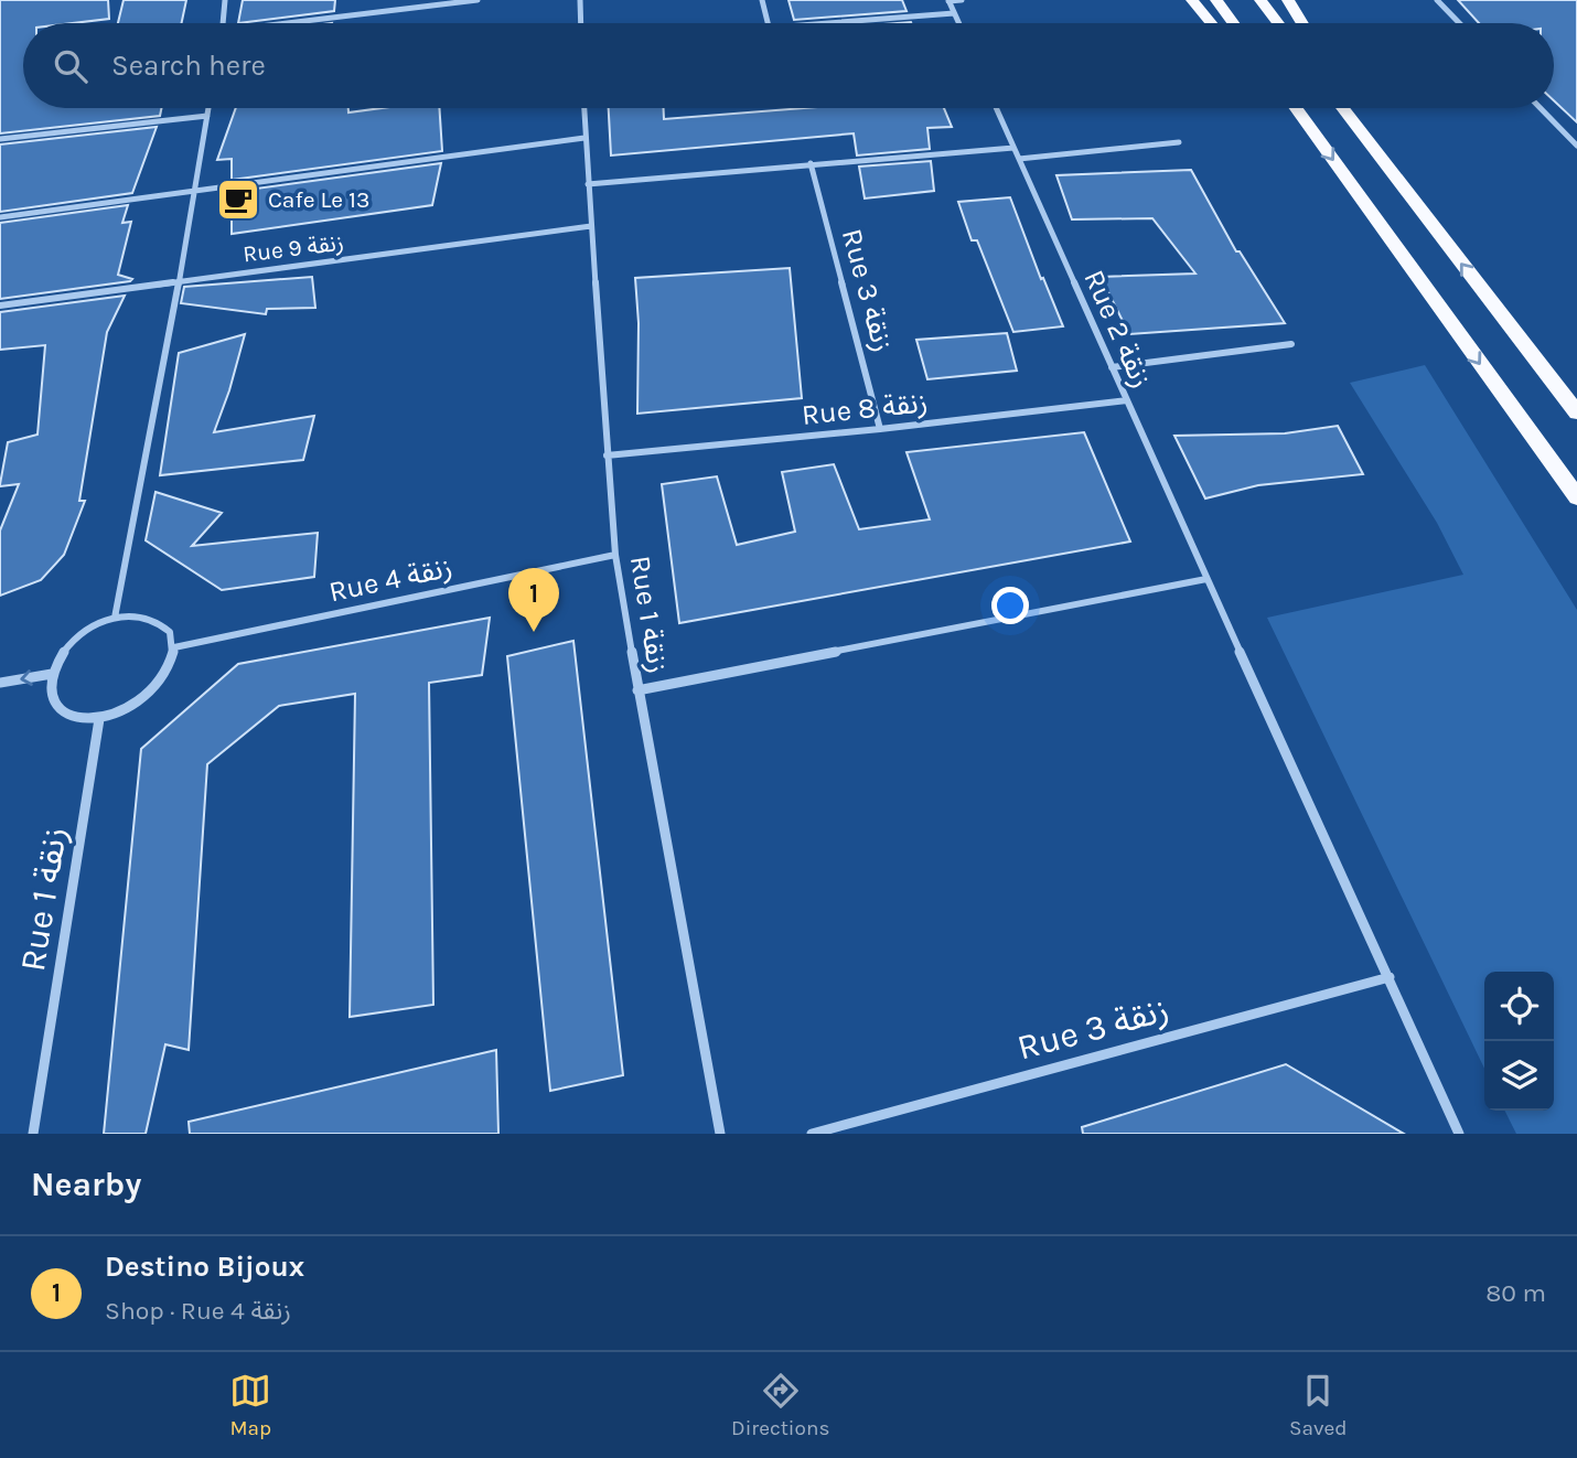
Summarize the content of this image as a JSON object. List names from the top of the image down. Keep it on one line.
{"streets":{"street":["Rue 9 زنقة","Rue 3 زنقة","Rue 2 زنقة","Rue 8 زنقة","Rue 4 زنقة","Rue 1 زنقة"]},"crossings":[["Rue 9 زنقة","Rue 1 زنقة"],["Rue 3 زنقة","Rue 2 زنقة"],["Rue 3 زنقة","Rue 8 زنقة"],["Rue 2 زنقة","Rue 8 زنقة"],["Rue 8 زنقة","Rue 1 زنقة"],["Rue 4 زنقة","Rue 1 زنقة"]],"places":{"cafe":["Cafe Le 13"]},"page":{"search":"Search here","pins":"1","heading":"Nearby","list":[{"mark":"1","name":"Destino Bijoux","note":"Shop · Rue 4 زنقة","value":"80 m"}],"nav":["Map","Directions","Saved"]}}
